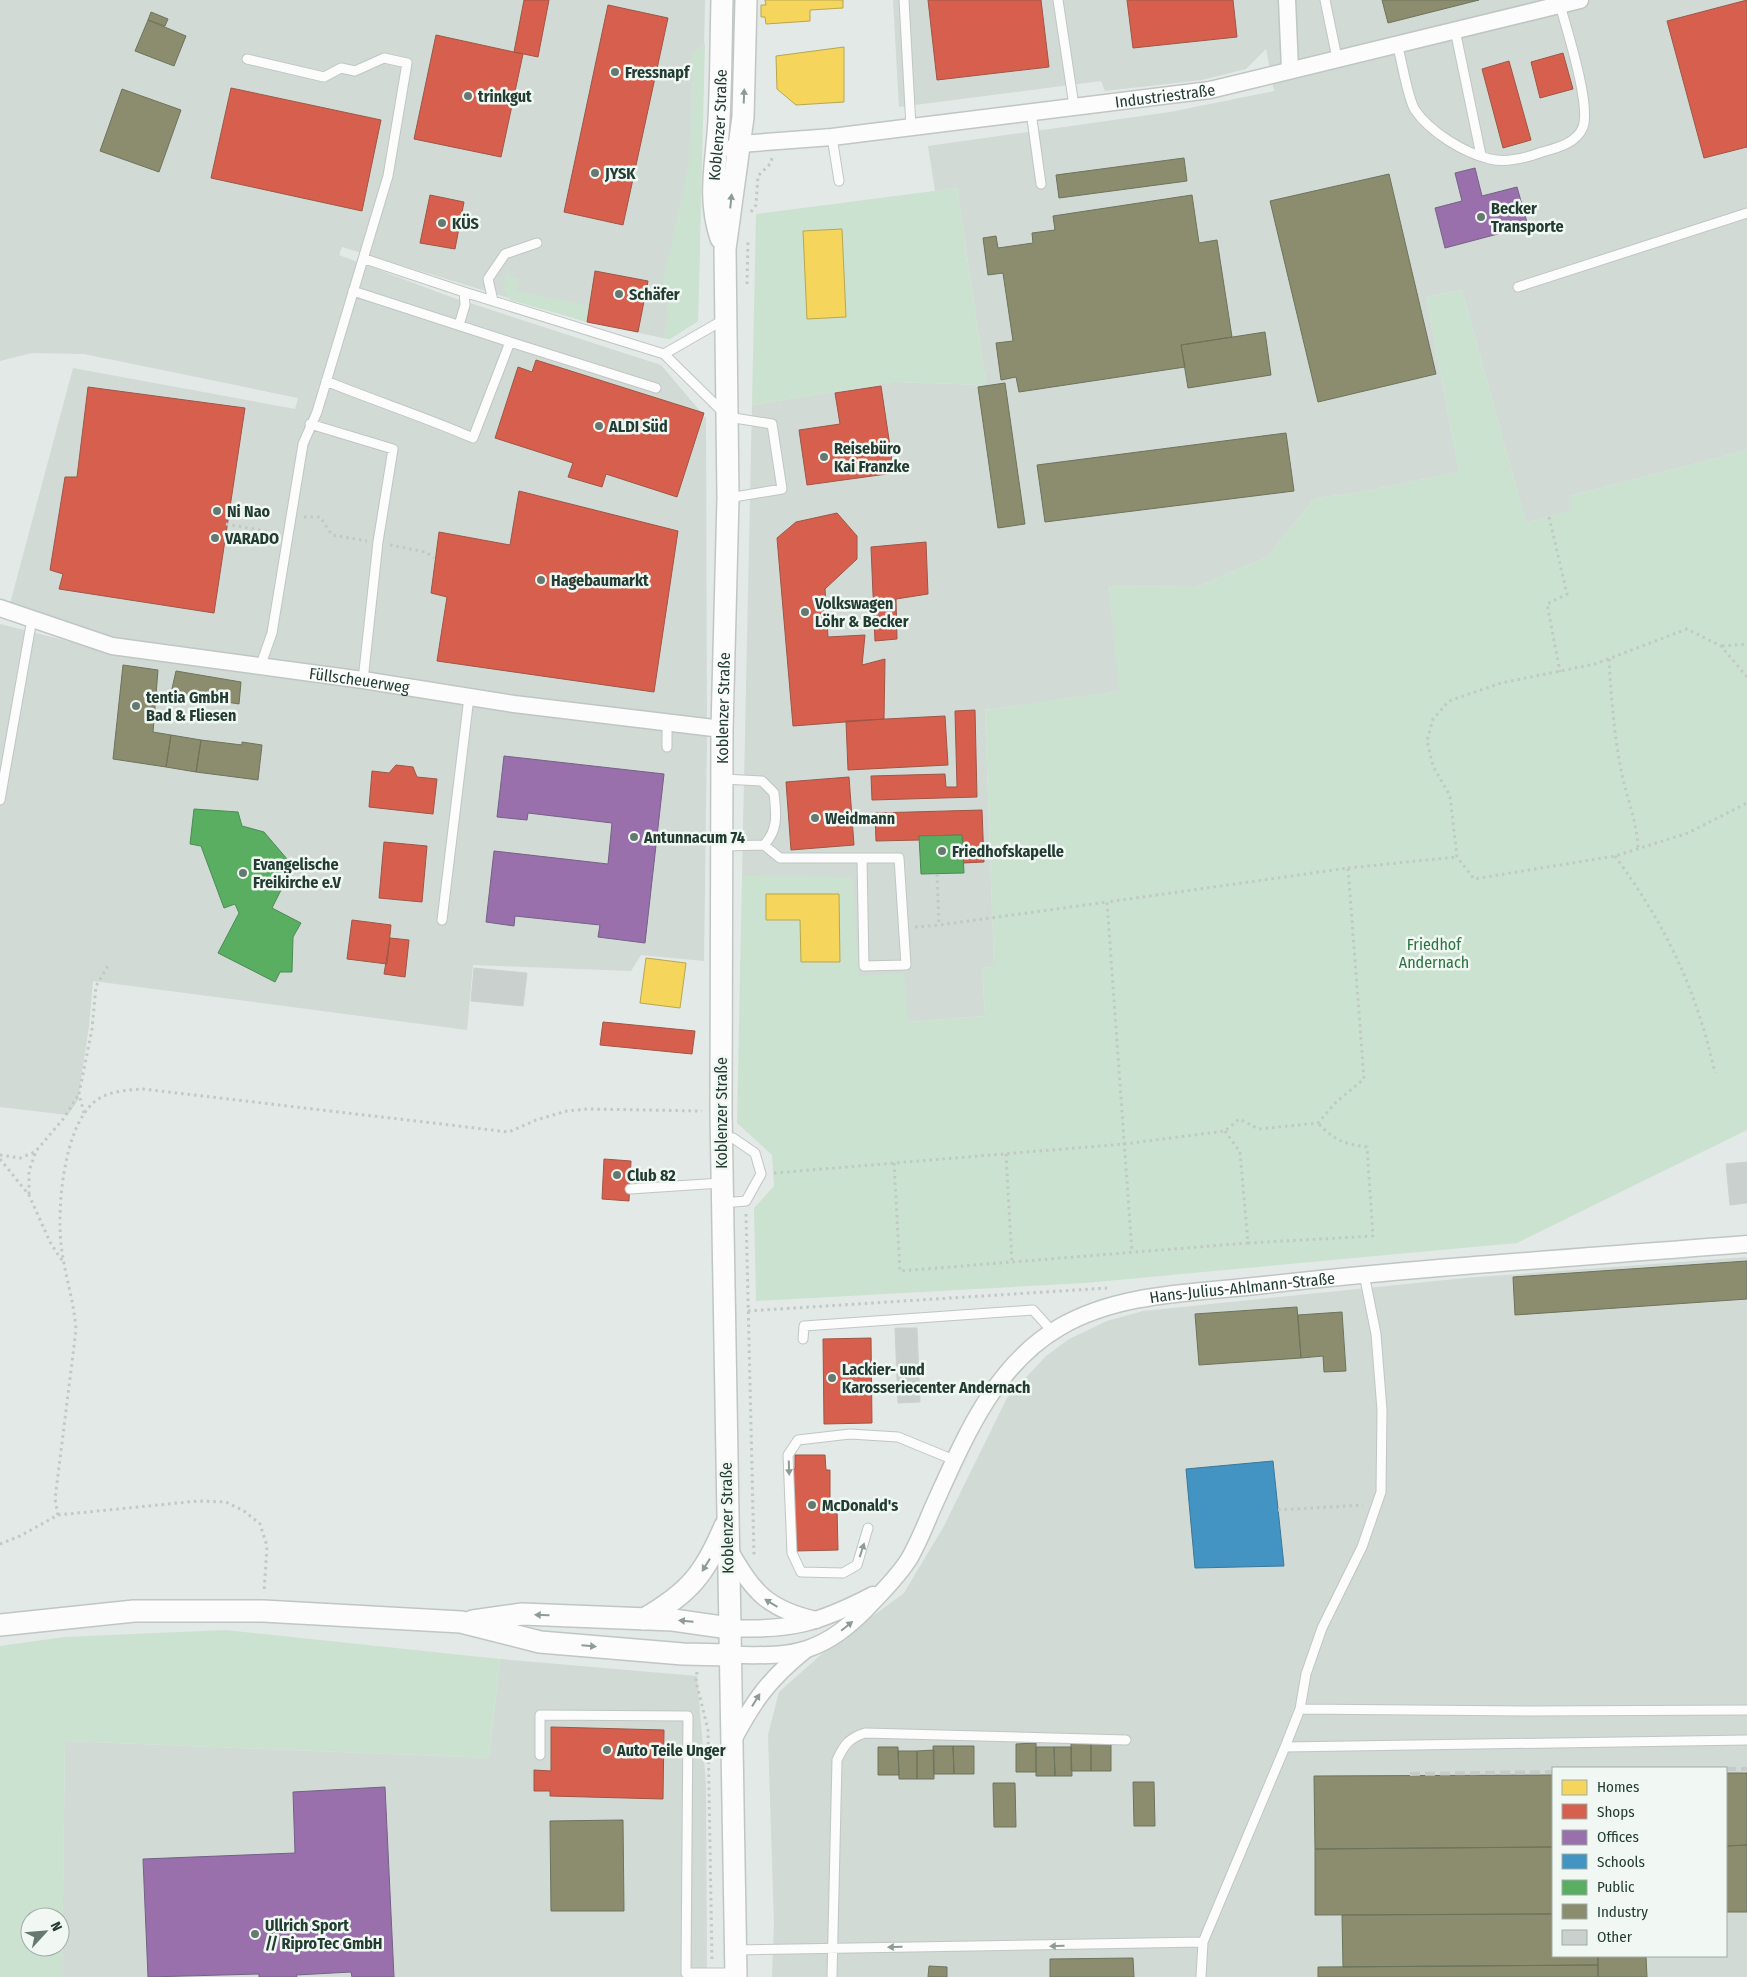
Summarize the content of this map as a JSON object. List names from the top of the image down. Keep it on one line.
{"streets":{"street":["Industriestraße","Koblenzer Straße","Füllscheuerweg","Hans-Julius-Ahlmann-Straße"]},"crossings":[["Industriestraße","Koblenzer Straße"],["Koblenzer Straße","Füllscheuerweg"],["Koblenzer Straße","Hans-Julius-Ahlmann-Straße"]],"parks":["Friedhof Andernach"],"places":["Fressnapf","trinkgut","JYSK","Becker Transporte","KÜS","Schäfer","ALDI Süd","Reisebüro Kai Franzke","Ni Nao","VARADO","Hagebaumarkt","Volkswagen Löhr & Becker","tentia GmbH Bad & Fliesen","Weidmann","Antunnacum 74","Friedhofskapelle","Evangelische Freikirche e.V","Club 82","Lackier- und Karosseriecenter Andernach","McDonald's","Auto Teile Unger","Ullrich Sport // RiproTec GmbH"],"legend":["Homes","Shops","Offices","Schools","Public","Industry","Other"],"north":"top right"}
